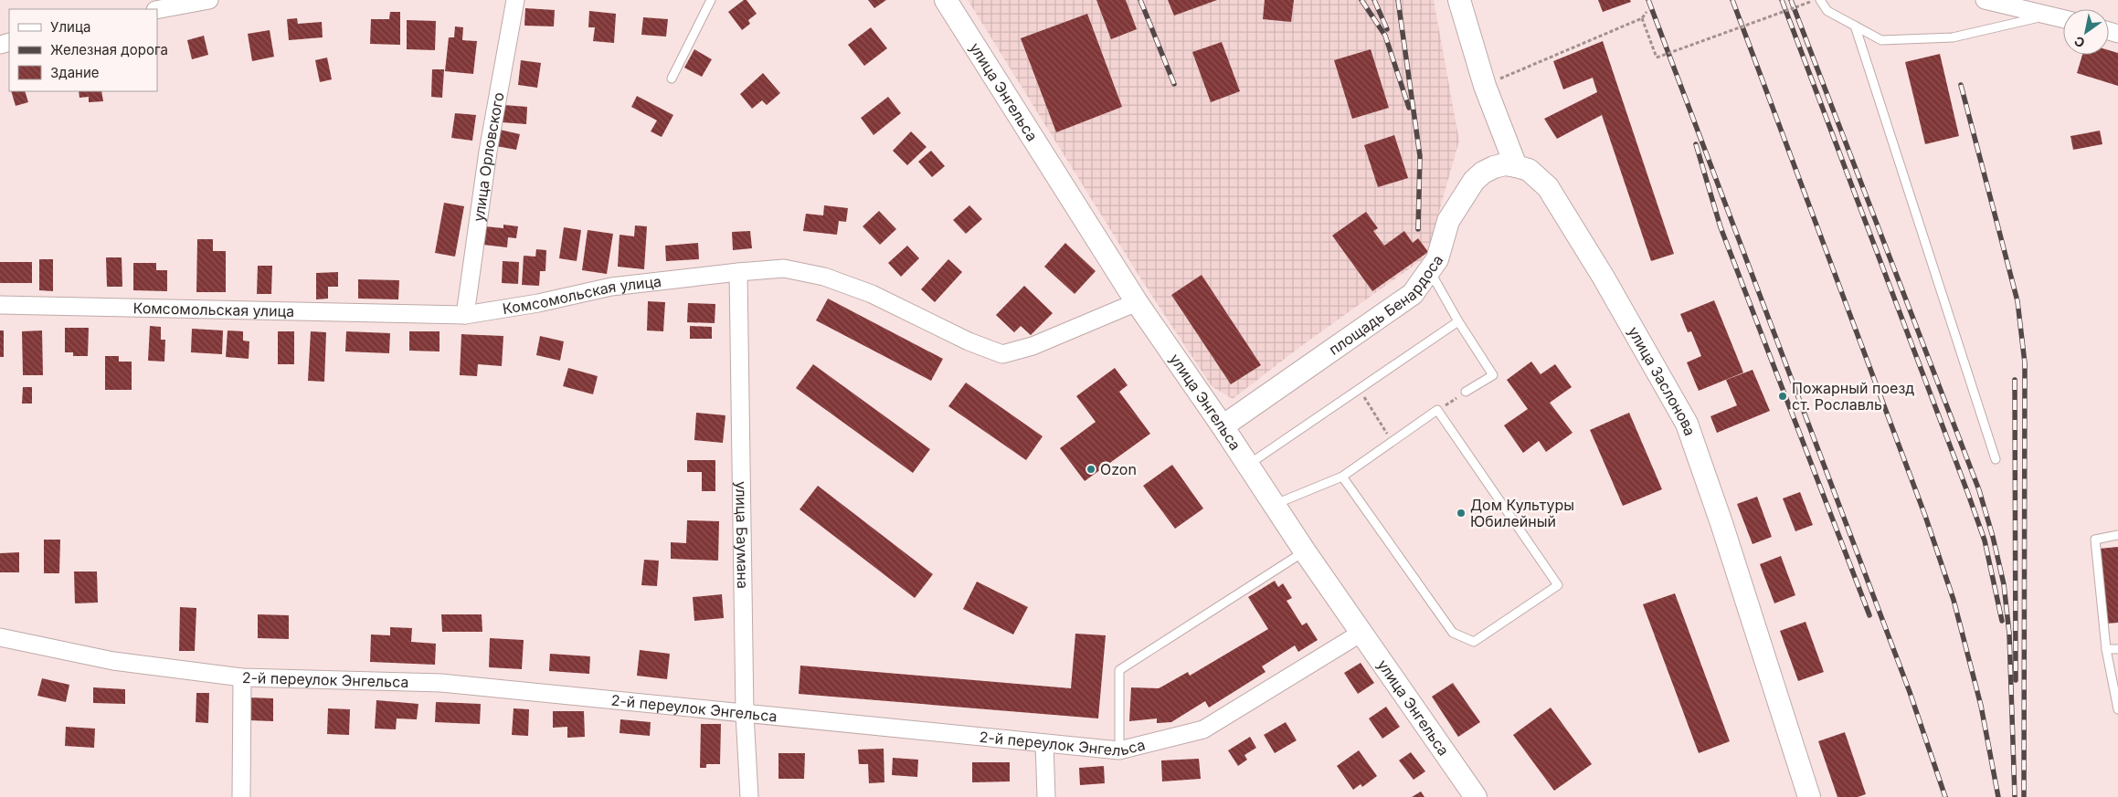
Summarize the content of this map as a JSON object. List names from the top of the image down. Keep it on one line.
{"streets":{"street":["улица Энгельса","улица Орловского","Комсомольская улица","площадь Бенардоса","улица Заслонова","улица Баумана","2-й переулок Энгельса"]},"crossings":[["улица Энгельса","Комсомольская улица"],["улица Энгельса","площадь Бенардоса"],["улица Энгельса","2-й переулок Энгельса"],["улица Орловского","Комсомольская улица"],["Комсомольская улица","улица Баумана"],["площадь Бенардоса","улица Заслонова"],["улица Баумана","2-й переулок Энгельса"]],"places":["Пожарный поезд ст. Рославль","Ozon","Дом Культуры Юбилейный"],"legend":["Улица","Железная дорога","Здание"],"north":"bottom left"}
